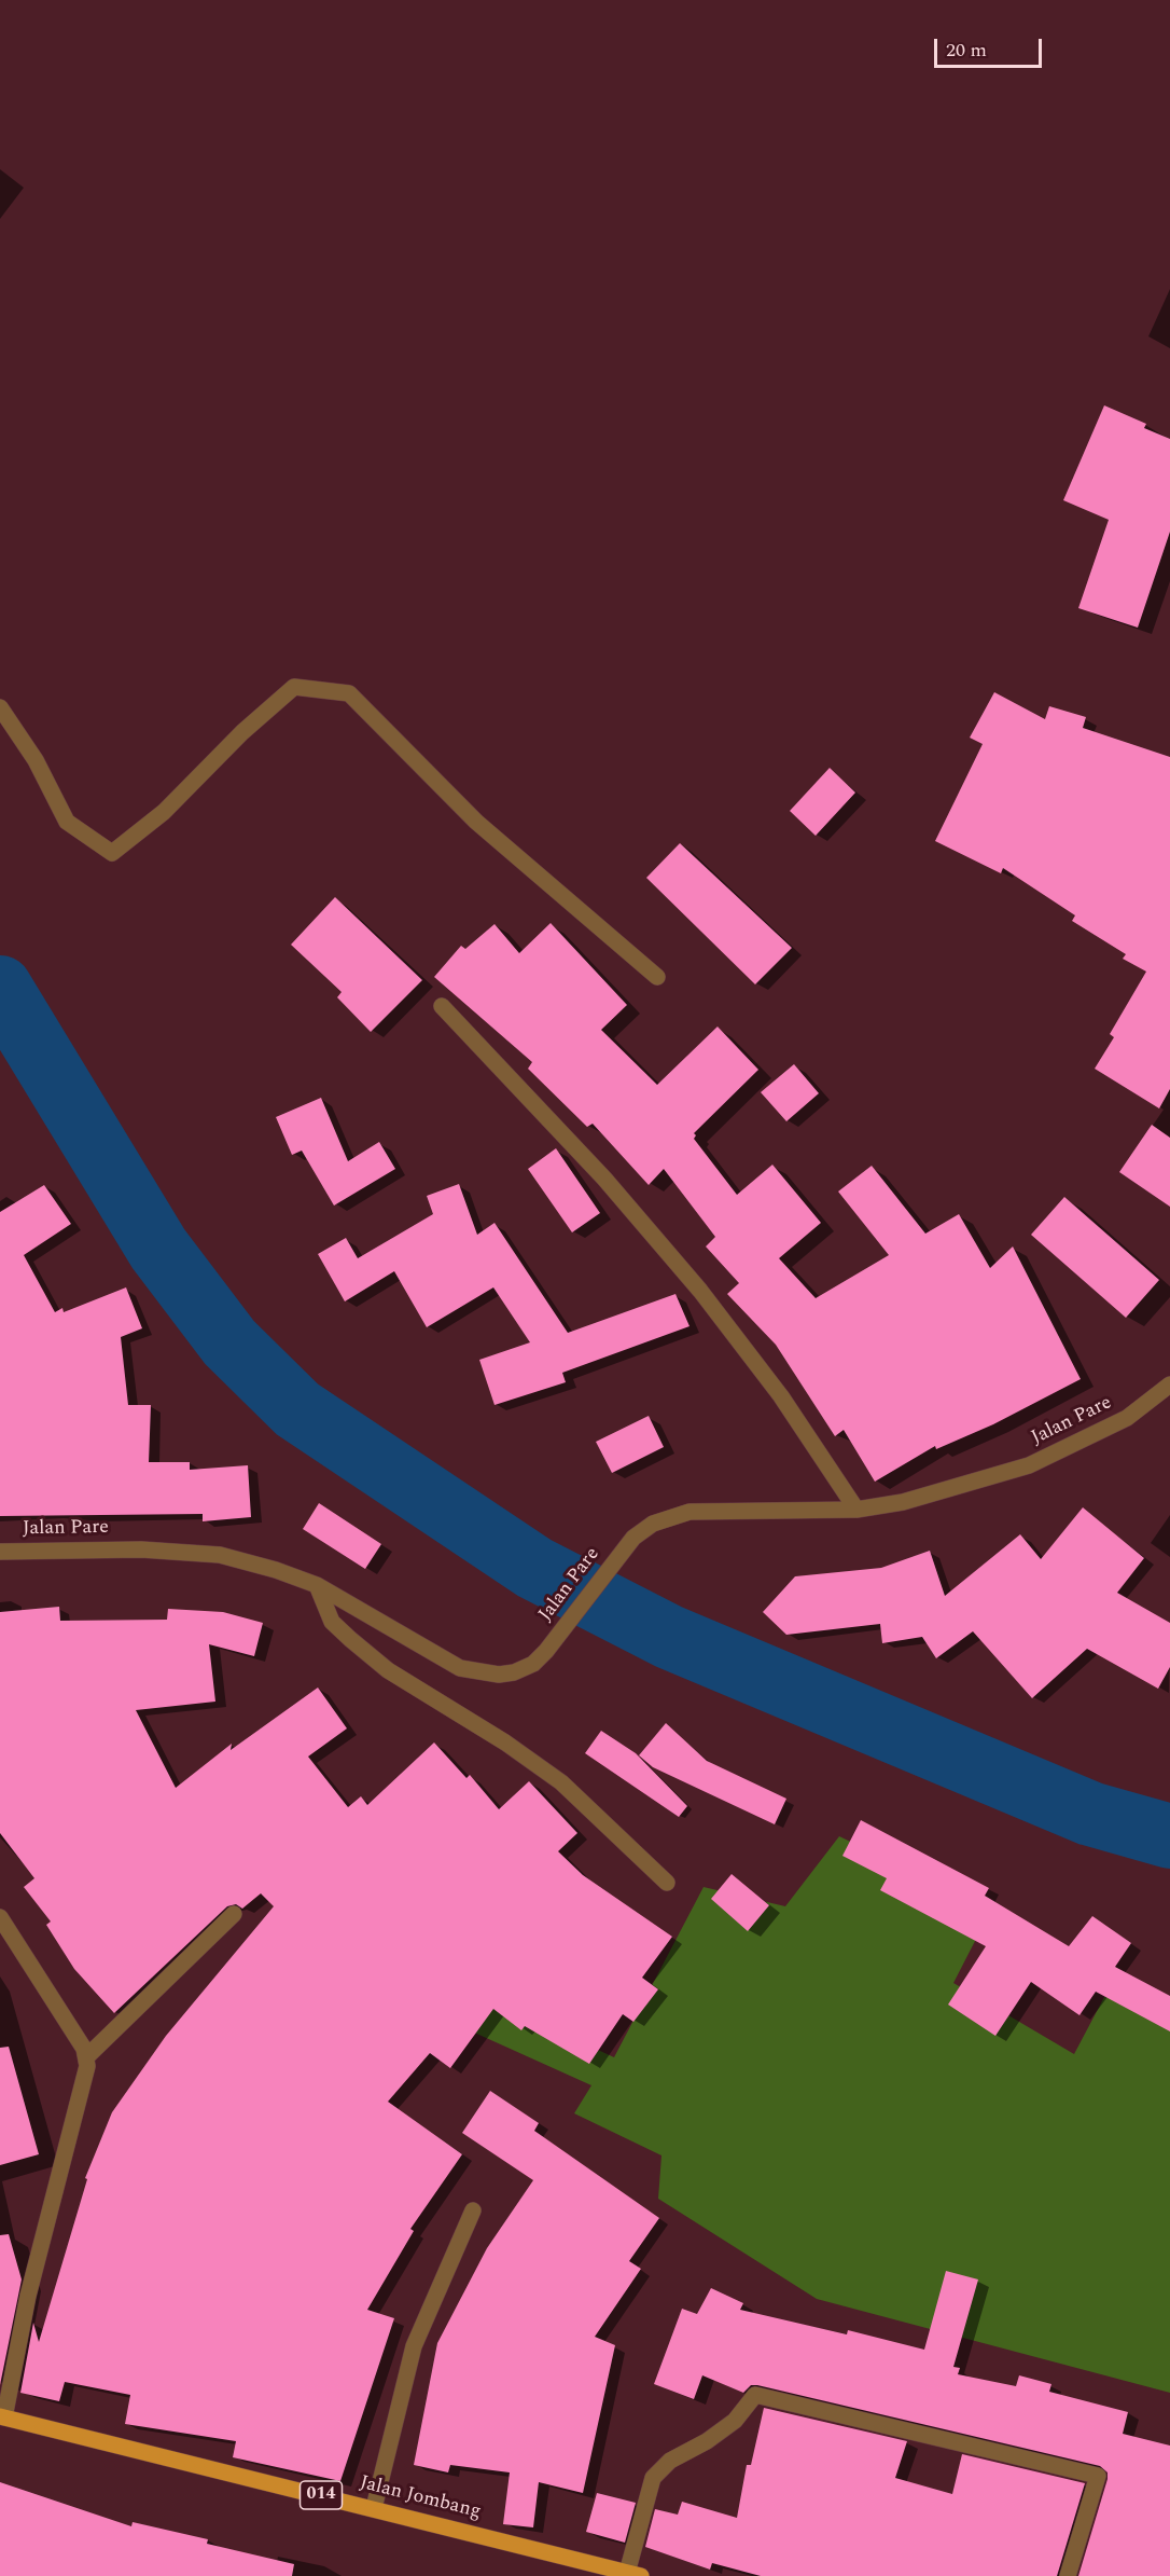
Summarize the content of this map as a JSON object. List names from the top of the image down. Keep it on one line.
{"streets":{"main road":["014","Jalan Jombang"],"street":["Jalan Pare"]},"scale_bar":"20 m"}
